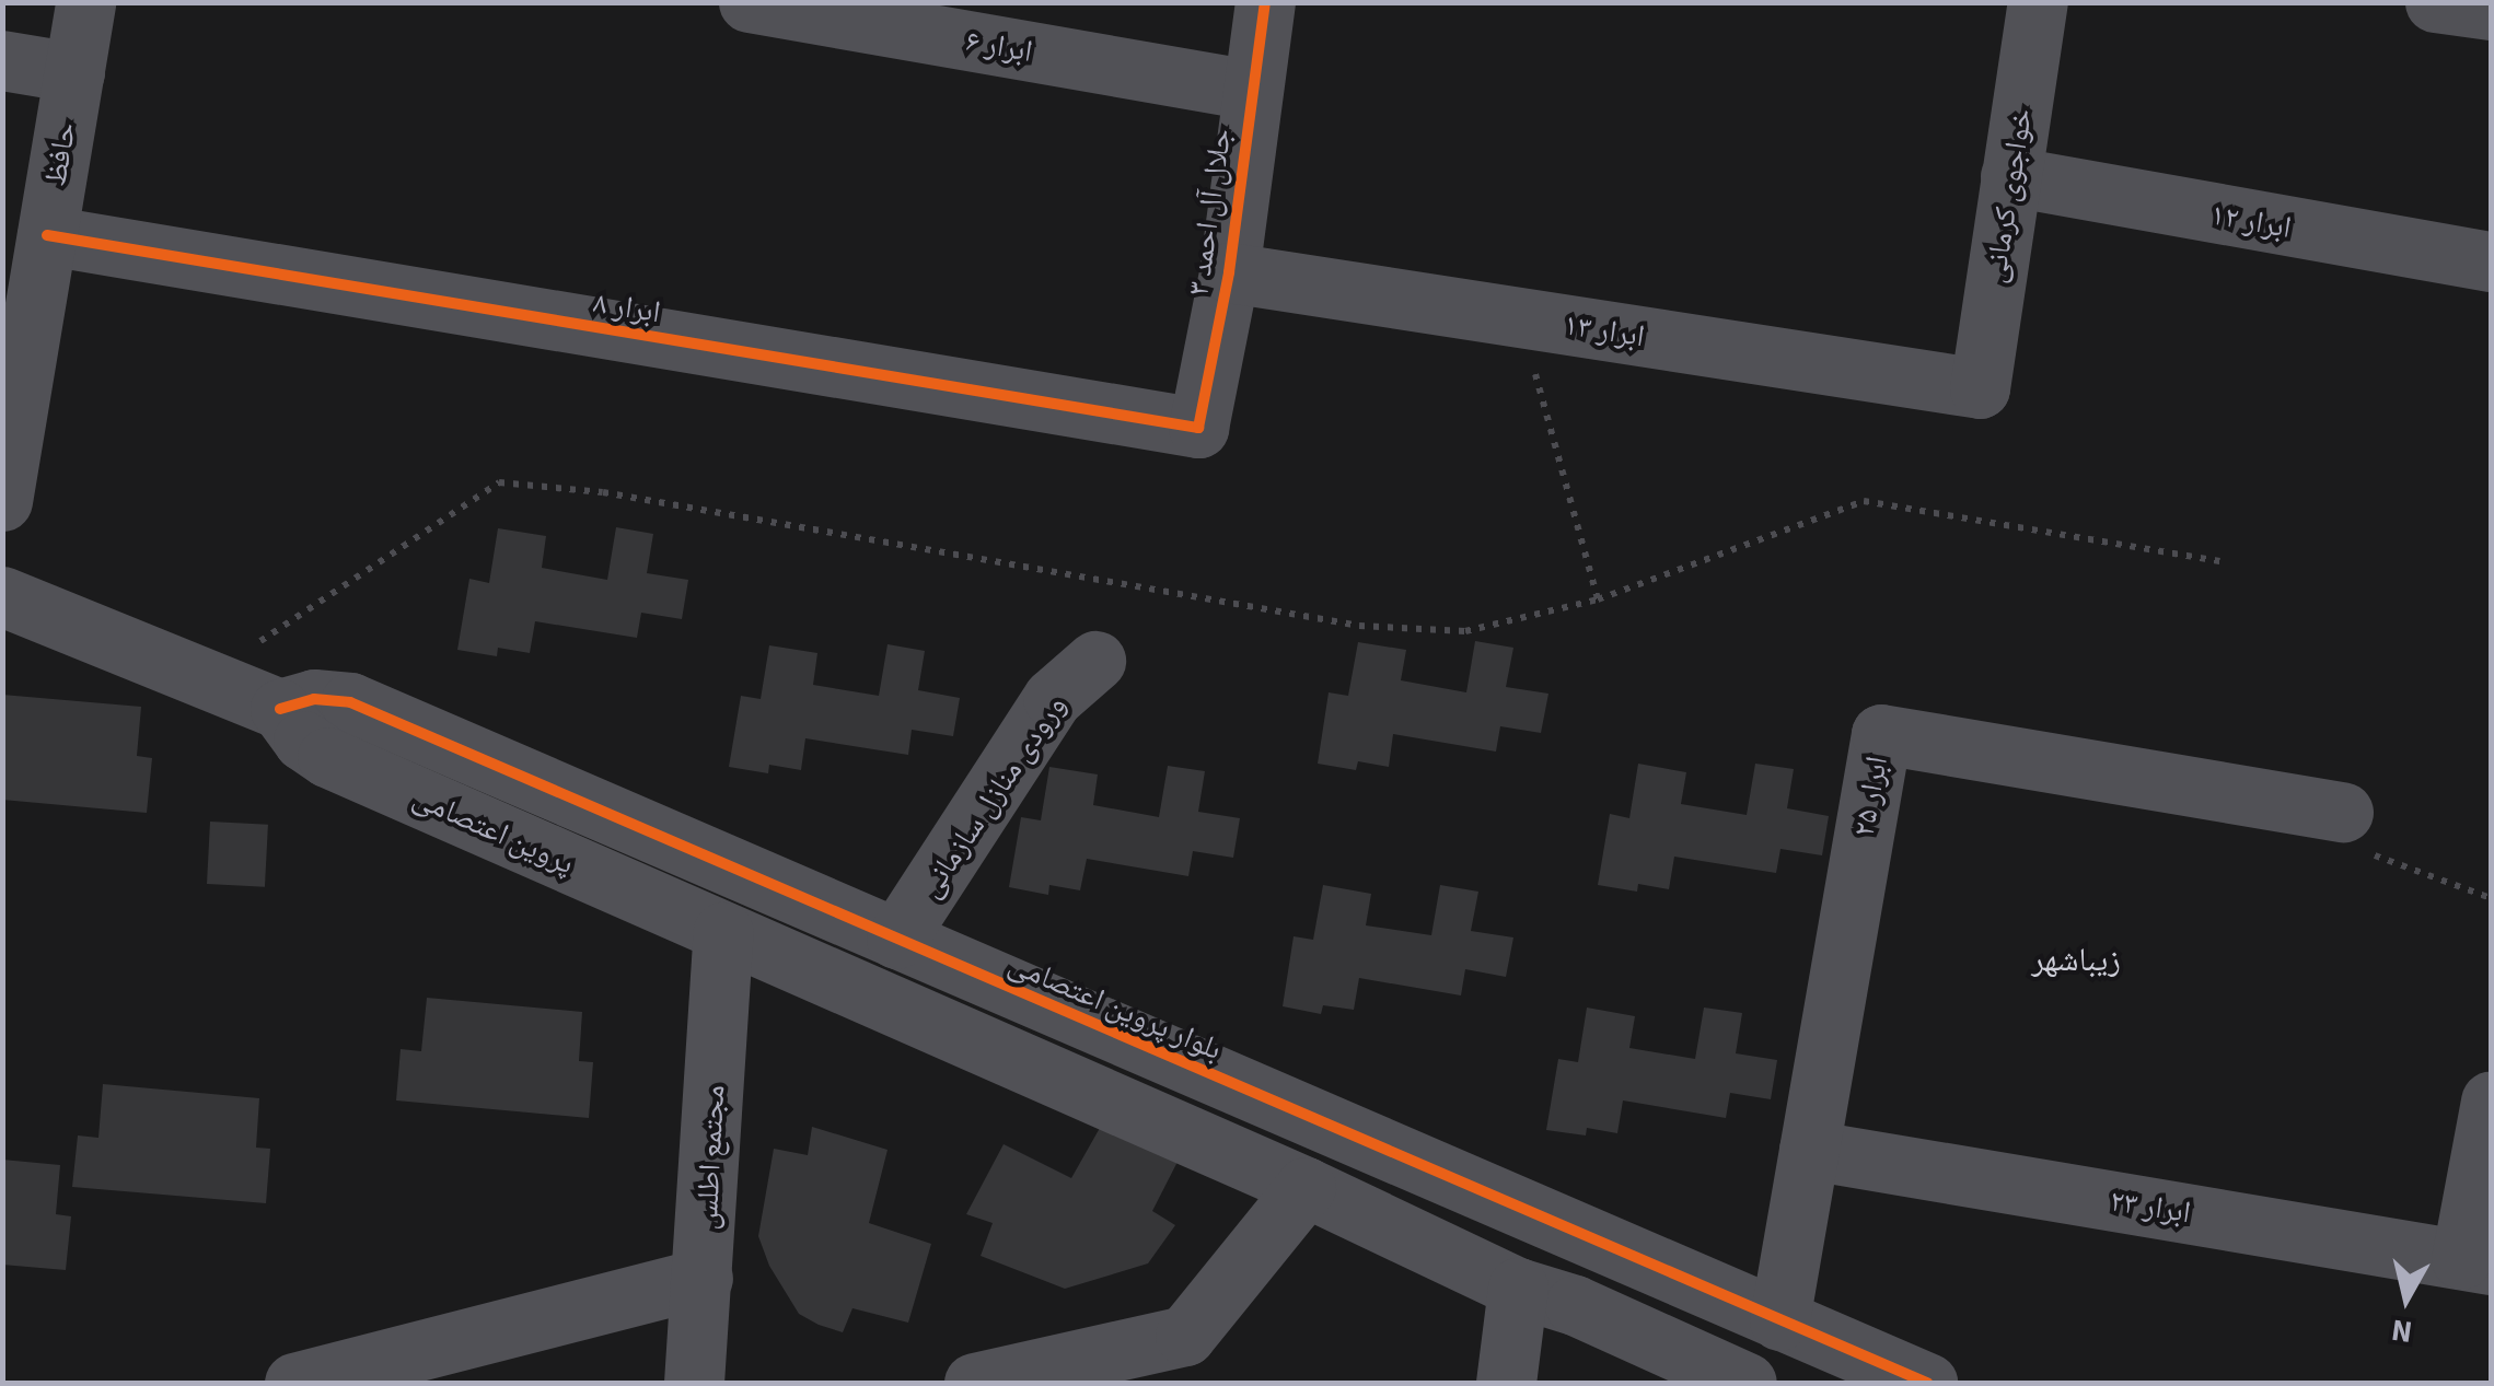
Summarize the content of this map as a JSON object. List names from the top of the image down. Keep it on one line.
{"streets":{"street":["ابرار ۶","حافظ","خواجوی کرمانی","جلال آل احمد ۳","ابرار ۱۲","ابرار ۸","ابرار ۱۳","ورودی منازل سازمانی","ابرار ۲۵","پروین اعتصامی","بلوار پروین اعتصامی","مجتمع اطلس","ابرار ۲۳"]},"crossings":[["ابرار ۶","جلال آل احمد ۳"],["حافظ","ابرار ۸"],["خواجوی کرمانی","ابرار ۱۲"],["خواجوی کرمانی","ابرار ۱۳"],["جلال آل احمد ۳","ابرار ۸"],["جلال آل احمد ۳","ابرار ۱۳"],["ورودی منازل سازمانی","بلوار پروین اعتصامی"],["ابرار ۲۵","بلوار پروین اعتصامی"],["ابرار ۲۵","ابرار ۲۳"],["پروین اعتصامی","بلوار پروین اعتصامی"],["پروین اعتصامی","مجتمع اطلس"]],"districts":["زیباشهر"],"north":"bottom"}
